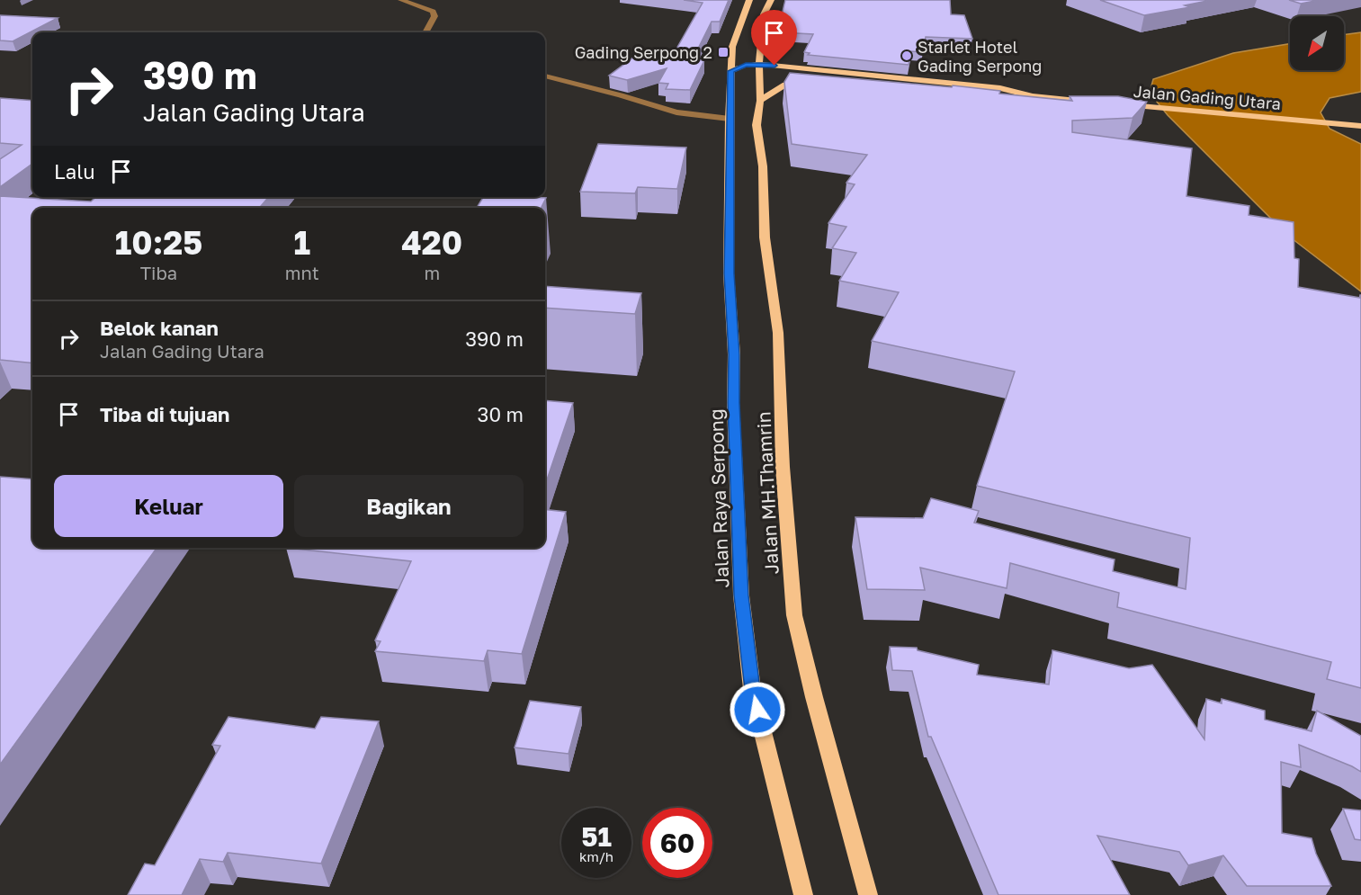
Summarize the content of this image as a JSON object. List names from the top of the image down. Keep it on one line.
{"streets":{"main road":["Jalan Gading Utara","Jalan MH.Thamrin","Jalan Raya Serpong"]},"places":{"transit":["Gading Serpong 2"],"other":["Starlet Hotel Gading Serpong"]},"north":"bottom left","page":{"turn":["390 m","Jalan Gading Utara"],"then":"Lalu","eta":["10:25","Tiba","1","mnt","420","m"],"list":[{"name":"Belok kanan","note":"Jalan Gading Utara","value":"390 m"},{"name":"Tiba di tujuan","value":"30 m"}],"buttons":["Keluar","Bagikan"],"speed":"51 km/h","limit":"60"}}
